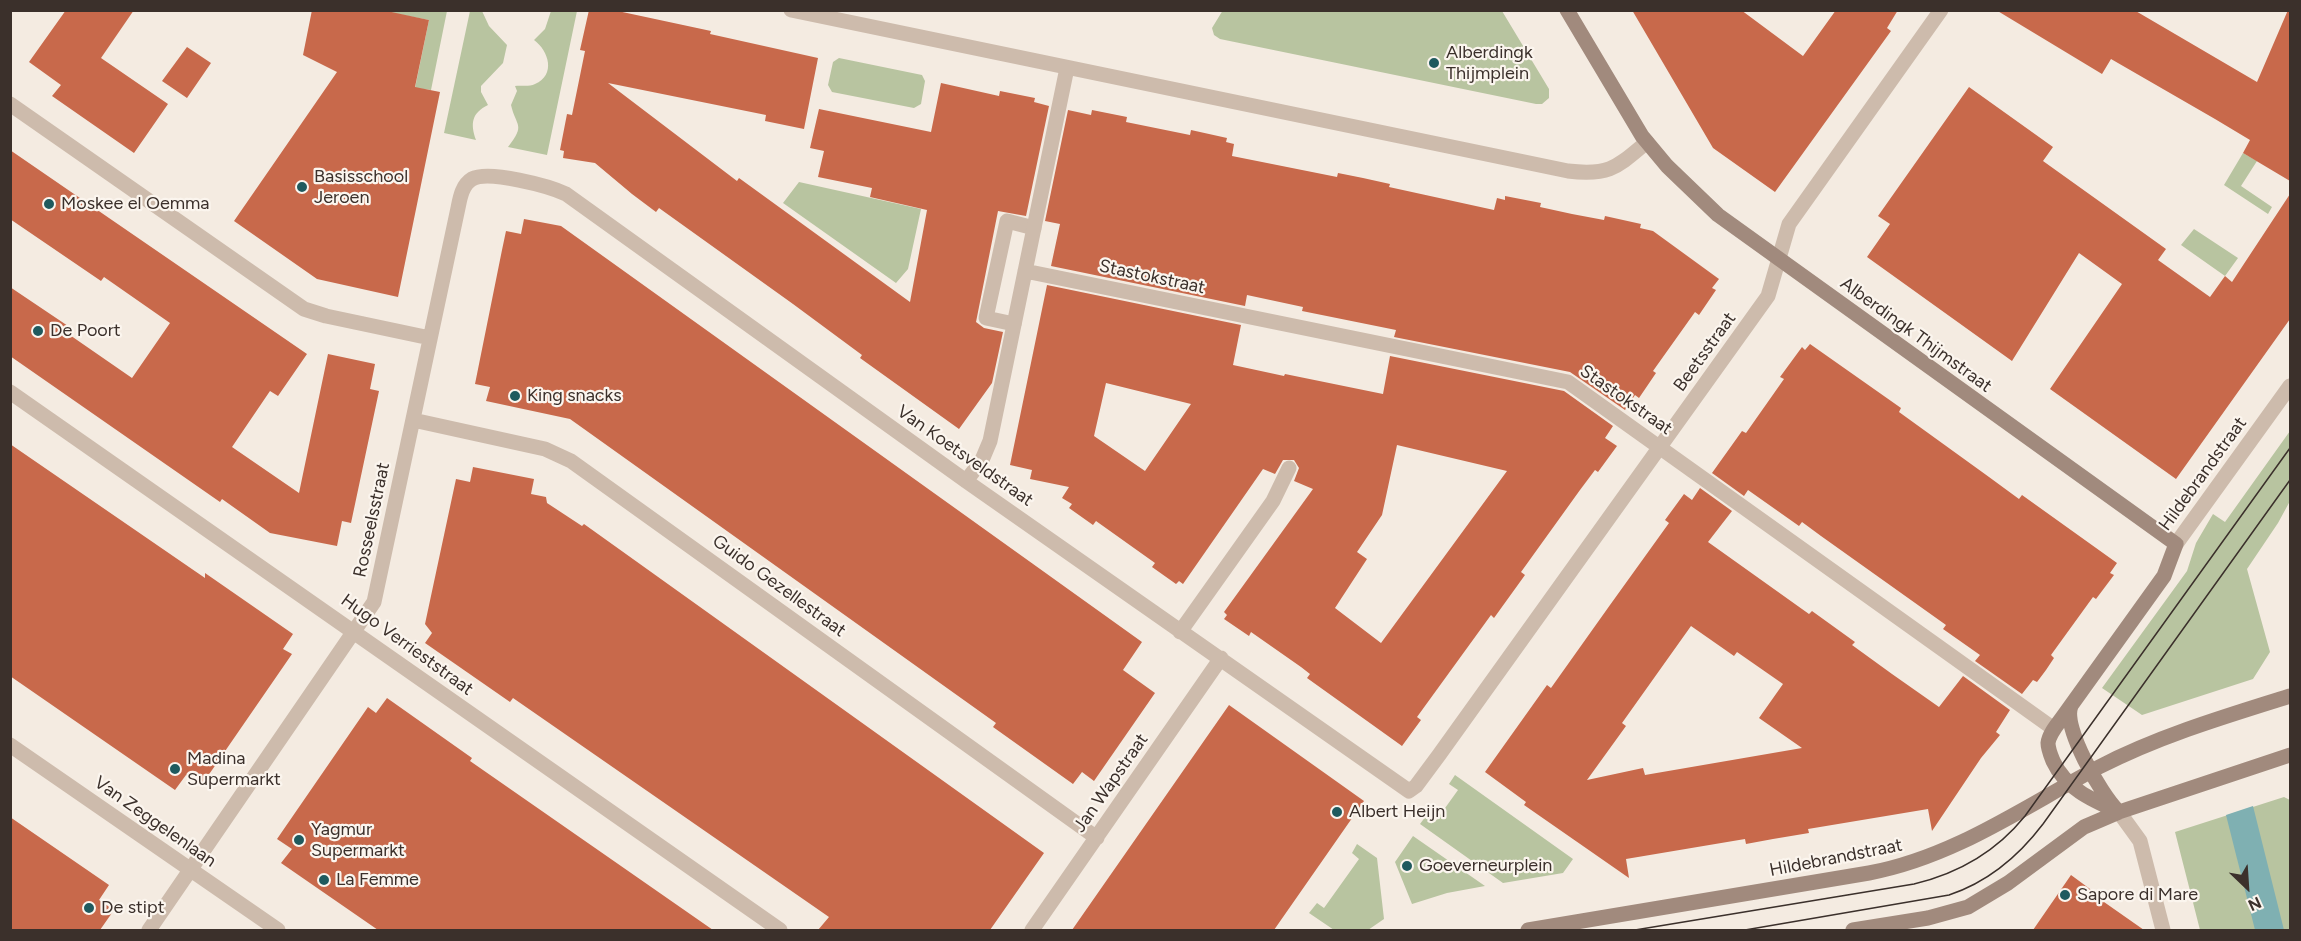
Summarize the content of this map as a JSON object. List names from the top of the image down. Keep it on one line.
{"streets":{"street":["Stastokstraat","Alberdingk Thijmstraat","Beetsstraat","Van Koetsveldstraat","Hildebrandstraat","Rosseelsstraat","Guido Gezellestraat","Hugo Verrieststraat","Jan Wapstraat","Van Zeggelenlaan"]},"crossings":[["Stastokstraat","Beetsstraat"],["Stastokstraat","Hildebrandstraat"],["Alberdingk Thijmstraat","Beetsstraat"],["Alberdingk Thijmstraat","Hildebrandstraat"],["Beetsstraat","Van Koetsveldstraat"],["Van Koetsveldstraat","Rosseelsstraat"],["Van Koetsveldstraat","Jan Wapstraat"],["Rosseelsstraat","Guido Gezellestraat"],["Rosseelsstraat","Hugo Verrieststraat"],["Rosseelsstraat","Van Zeggelenlaan"],["Guido Gezellestraat","Jan Wapstraat"]],"places":["Alberdingk Thijmplein","Basisschool Jeroen","Moskee el Oemma","De Poort","King snacks","Madina Supermarkt","Albert Heijn","Yagmur Supermarkt","Goeverneurplein","La Femme","Sapore di Mare","De stipt"],"north":"bottom right"}
